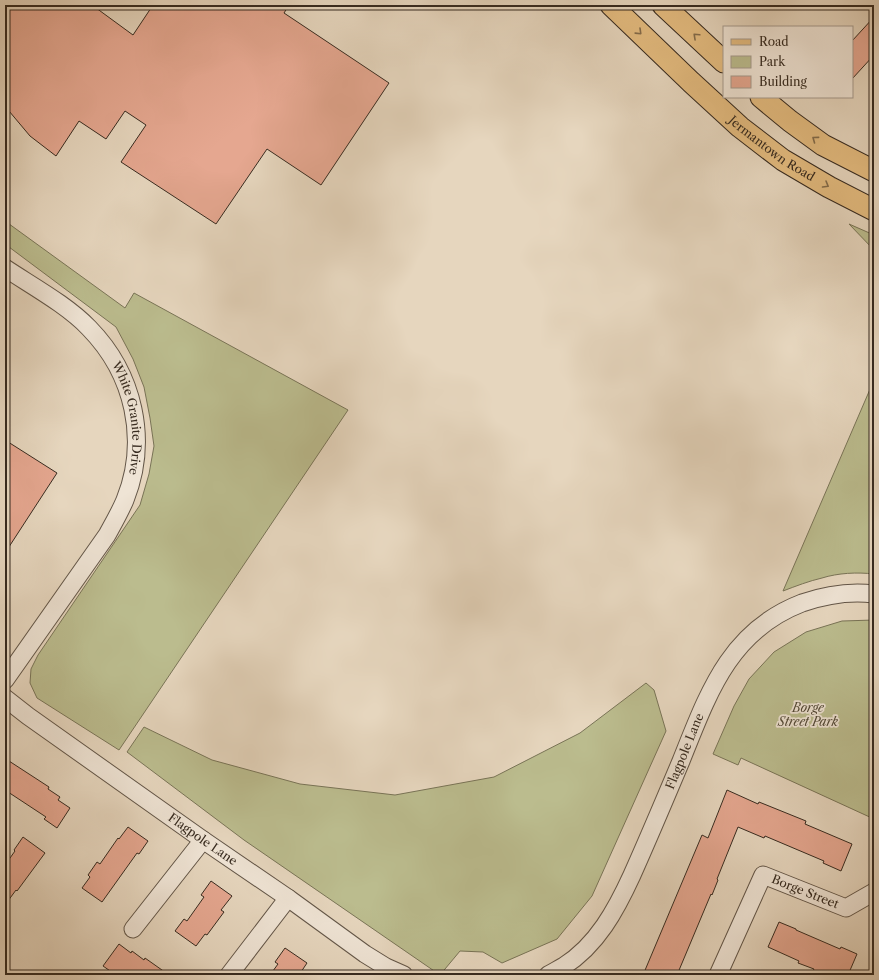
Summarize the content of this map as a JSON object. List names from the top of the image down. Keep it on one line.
{"streets":{"main road":["Jermantown Road"],"street":["White Granite Drive","Flagpole Lane","Borge Street"]},"parks":["Borge Street Park"],"legend":["Road","Park","Building"]}
